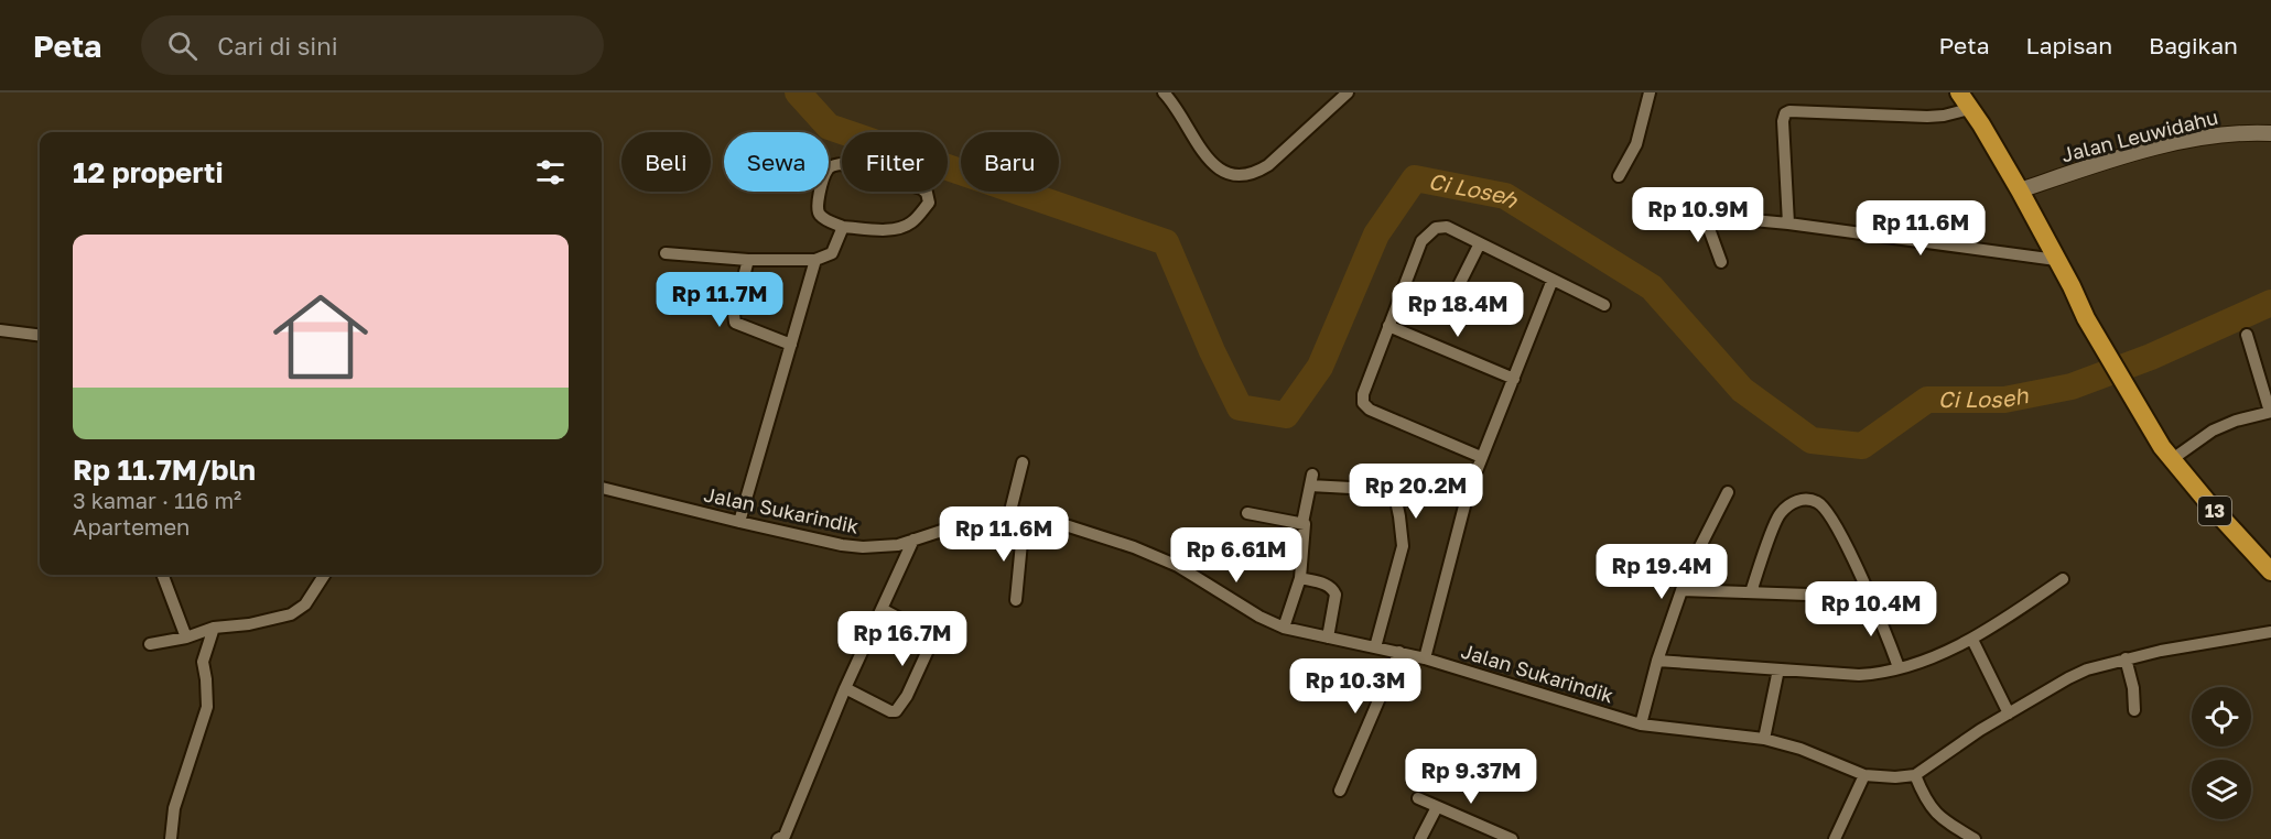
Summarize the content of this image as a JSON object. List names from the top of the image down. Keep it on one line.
{"streets":{"highway":["13"],"street":["Jalan Leuwidahu","Jalan Sukarindik"]},"crossings":[["Jalan Leuwidahu","13"]],"water":["Ci Loseh"],"page":{"header":"Peta","search":"Cari di sini","nav":["Peta","Lapisan","Bagikan"],"chip":["Beli","Sewa","Filter","Baru"],"heading":"12 properti","price":["Rp 10.9M","Rp 11.6M","Rp 11.7M","Rp 18.4M","Rp 20.2M","Rp 11.6M","Rp 6.61M","Rp 19.4M","Rp 10.4M","Rp 16.7M","Rp 10.3M","Rp 9.37M"],"list":[{"name":"Rp 11.7M/bln","note":"3 kamar · 116 m² · Apartemen"}]}}
